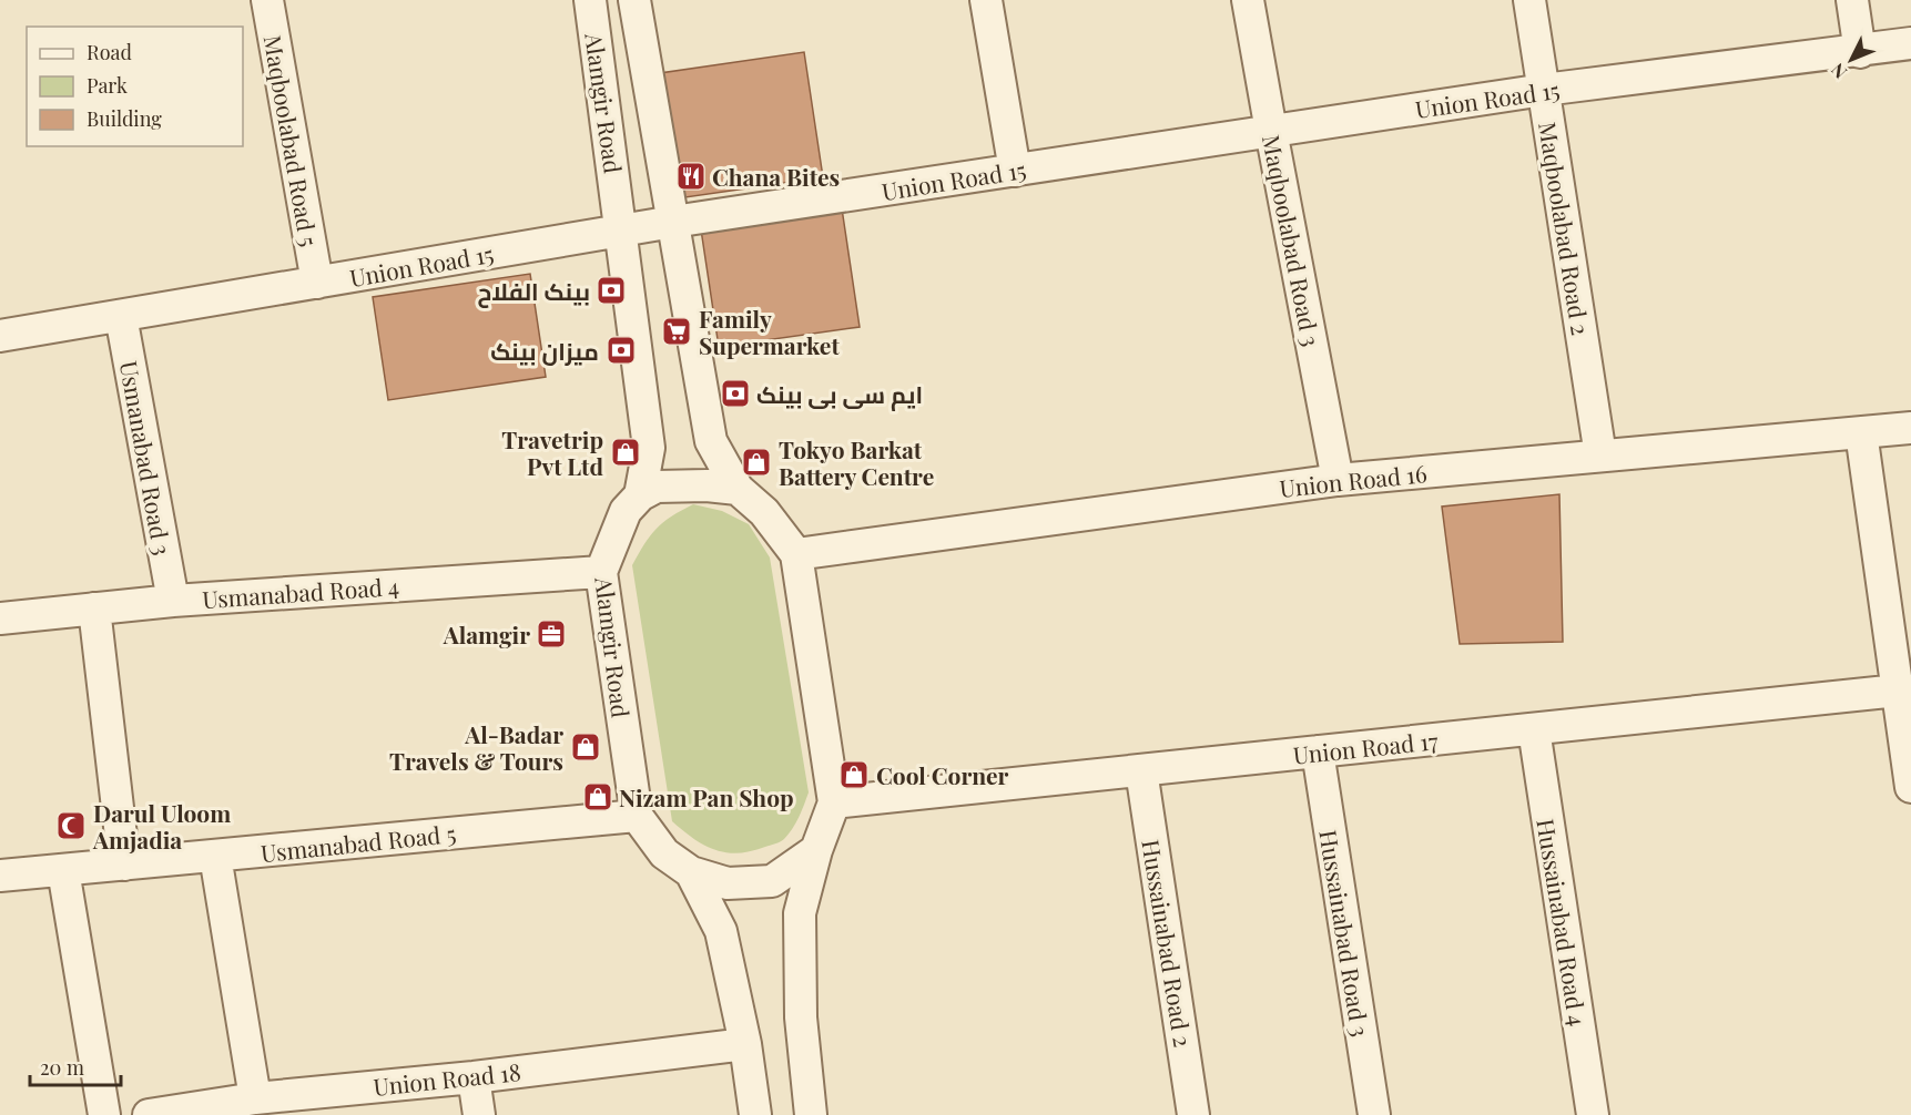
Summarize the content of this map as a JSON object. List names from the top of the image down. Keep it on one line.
{"streets":{"street":["Union Road 15","Alamgir Road","Maqboolabad Road 5","Maqboolabad Road 2","Maqboolabad Road 3","Usmanabad Road 3","Union Road 16","Usmanabad Road 4","Union Road 17","Usmanabad Road 5","Hussainabad Road 4","Hussainabad Road 3","Hussainabad Road 2","Union Road 18"]},"crossings":[["Union Road 15","Alamgir Road"],["Union Road 15","Maqboolabad Road 5"],["Union Road 15","Maqboolabad Road 2"],["Union Road 15","Maqboolabad Road 3"],["Union Road 15","Usmanabad Road 3"],["Alamgir Road","Union Road 16"],["Alamgir Road","Usmanabad Road 4"],["Alamgir Road","Union Road 17"],["Alamgir Road","Usmanabad Road 5"],["Alamgir Road","Union Road 18"],["Maqboolabad Road 2","Union Road 16"],["Maqboolabad Road 3","Union Road 16"],["Usmanabad Road 3","Usmanabad Road 4"],["Union Road 17","Hussainabad Road 4"],["Union Road 17","Hussainabad Road 3"],["Union Road 17","Hussainabad Road 2"]],"places":{"restaurant":["Chana Bites"],"bank":["بینک الفلاح","میزان بینک","ایم سی بی بینک"],"supermarket":["Family Supermarket"],"shop":["Travetrip Pvt Ltd","Tokyo Barkat Battery Centre","Al-Badar Travels & Tours","Cool Corner","Nizam Pan Shop"],"office":["Alamgir"],"mosque":["Darul Uloom Amjadia"]},"legend":["Road","Park","Building"],"scale_bar":"20 m","north":"bottom left"}
